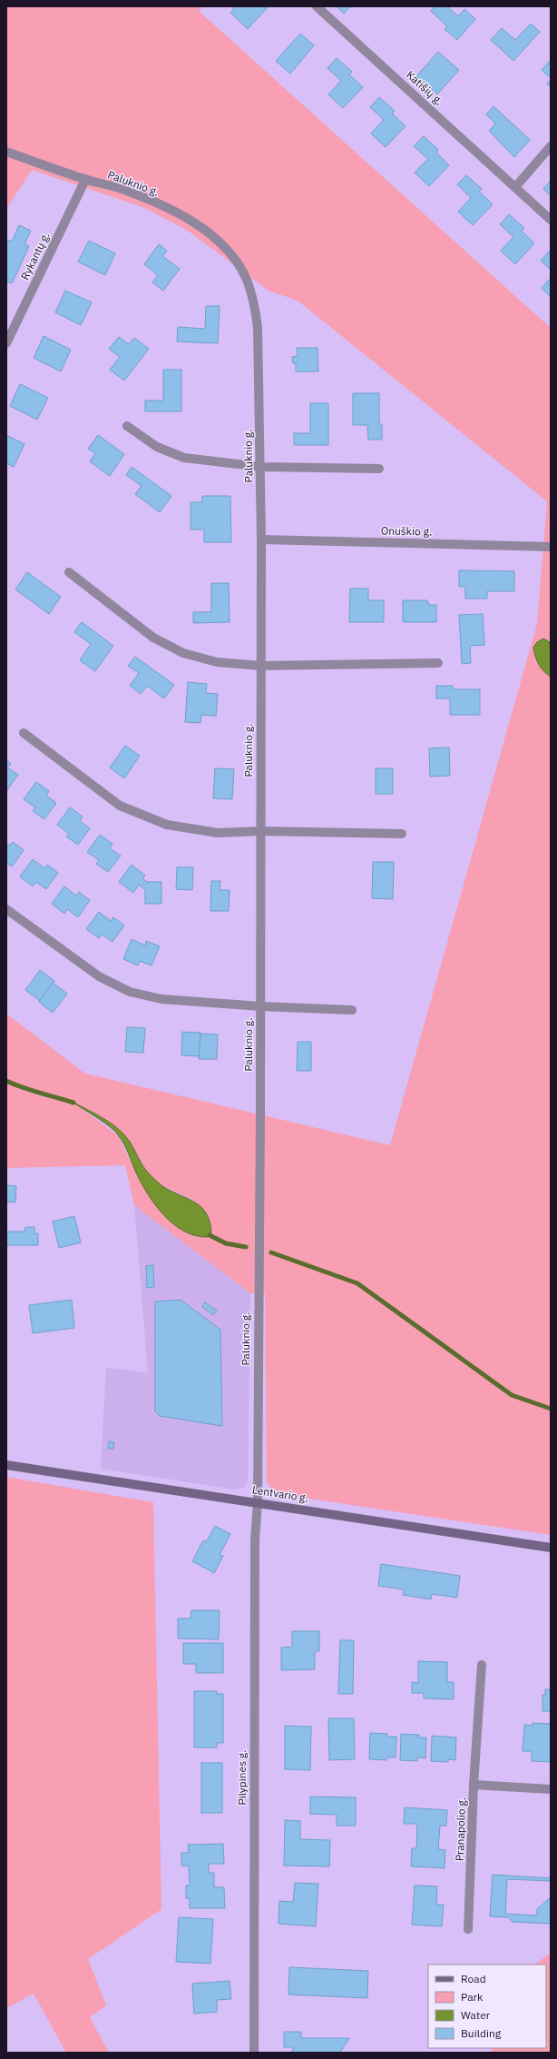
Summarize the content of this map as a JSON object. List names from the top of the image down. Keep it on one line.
{"streets":{"main road":["Lentvario g."],"street":["Katišių g.","Paluknio g.","Rykantų g.","Onuškio g.","Pilypinės g.","Pranapolio g."]},"crossings":[["Paluknio g.","Rykantų g."],["Paluknio g.","Onuškio g."],["Paluknio g.","Lentvario g."],["Paluknio g.","Pilypinės g."],["Lentvario g.","Pilypinės g."]],"legend":["Road","Park","Water","Building"]}
